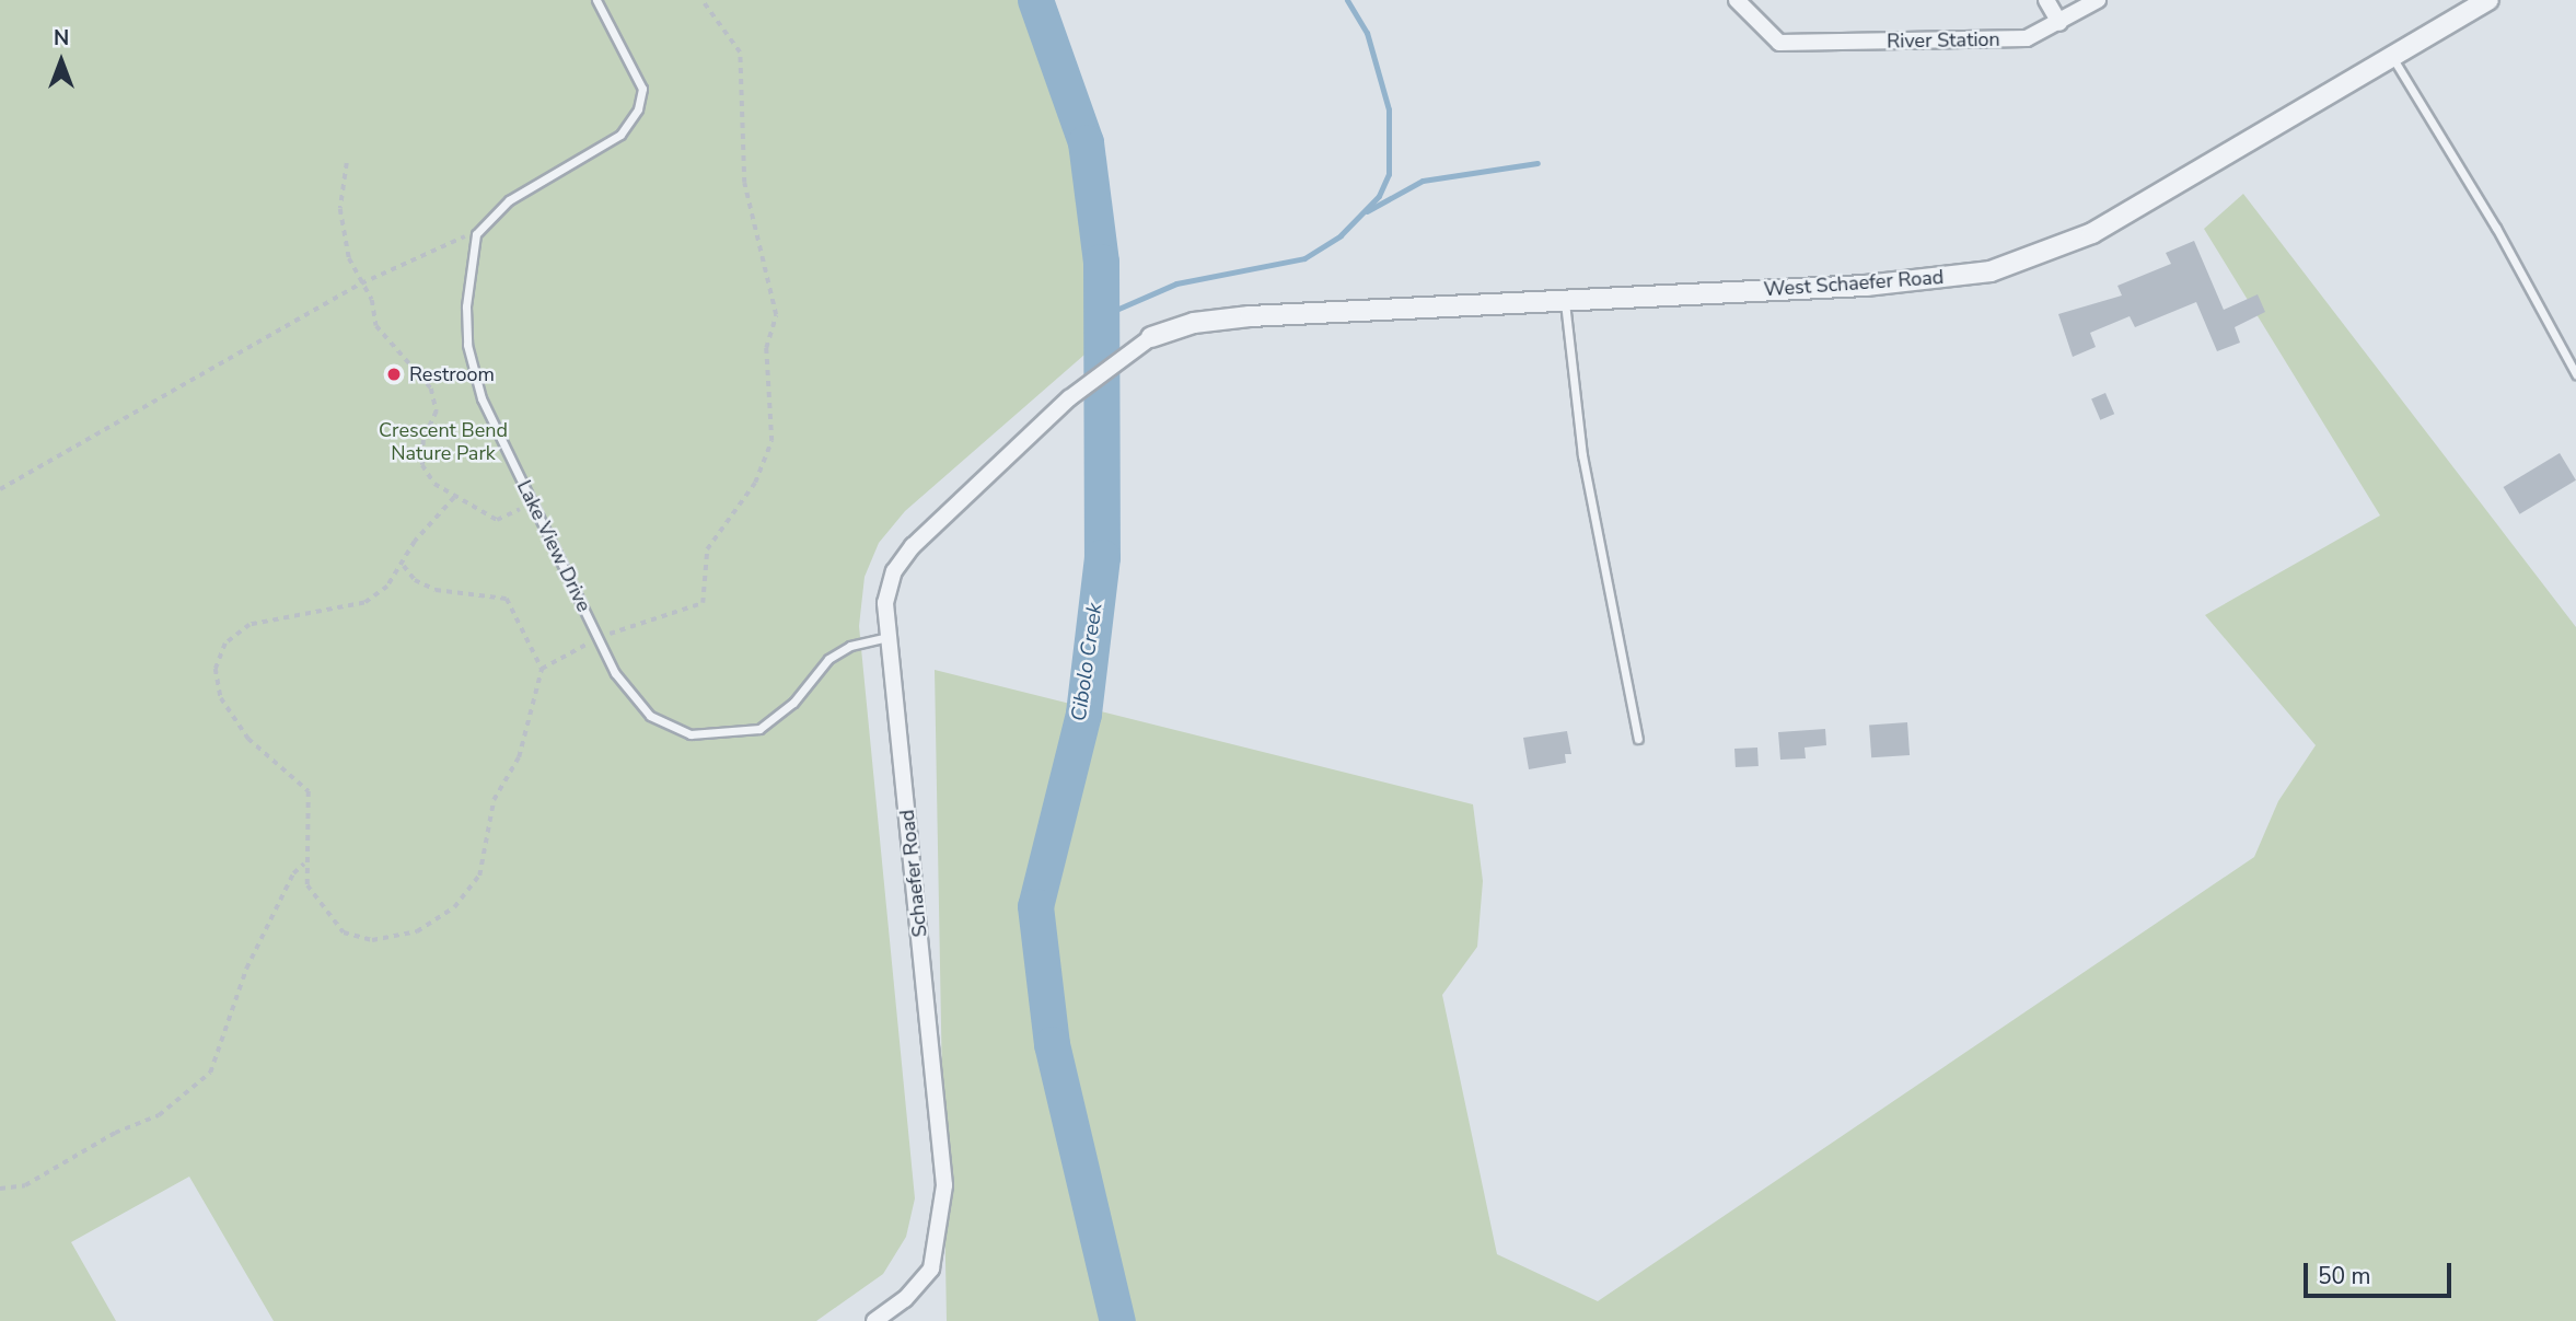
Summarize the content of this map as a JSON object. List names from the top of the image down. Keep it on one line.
{"streets":{"street":["River Station","West Schaefer Road","Schaefer Road"],"lane":["Lake View Drive"]},"crossings":[["West Schaefer Road","Schaefer Road"],["Lake View Drive","Schaefer Road"]],"water":["Cibolo Creek"],"parks":["Crescent Bend Nature Park"],"places":["Restroom"],"scale_bar":"50 m","north":"top"}
